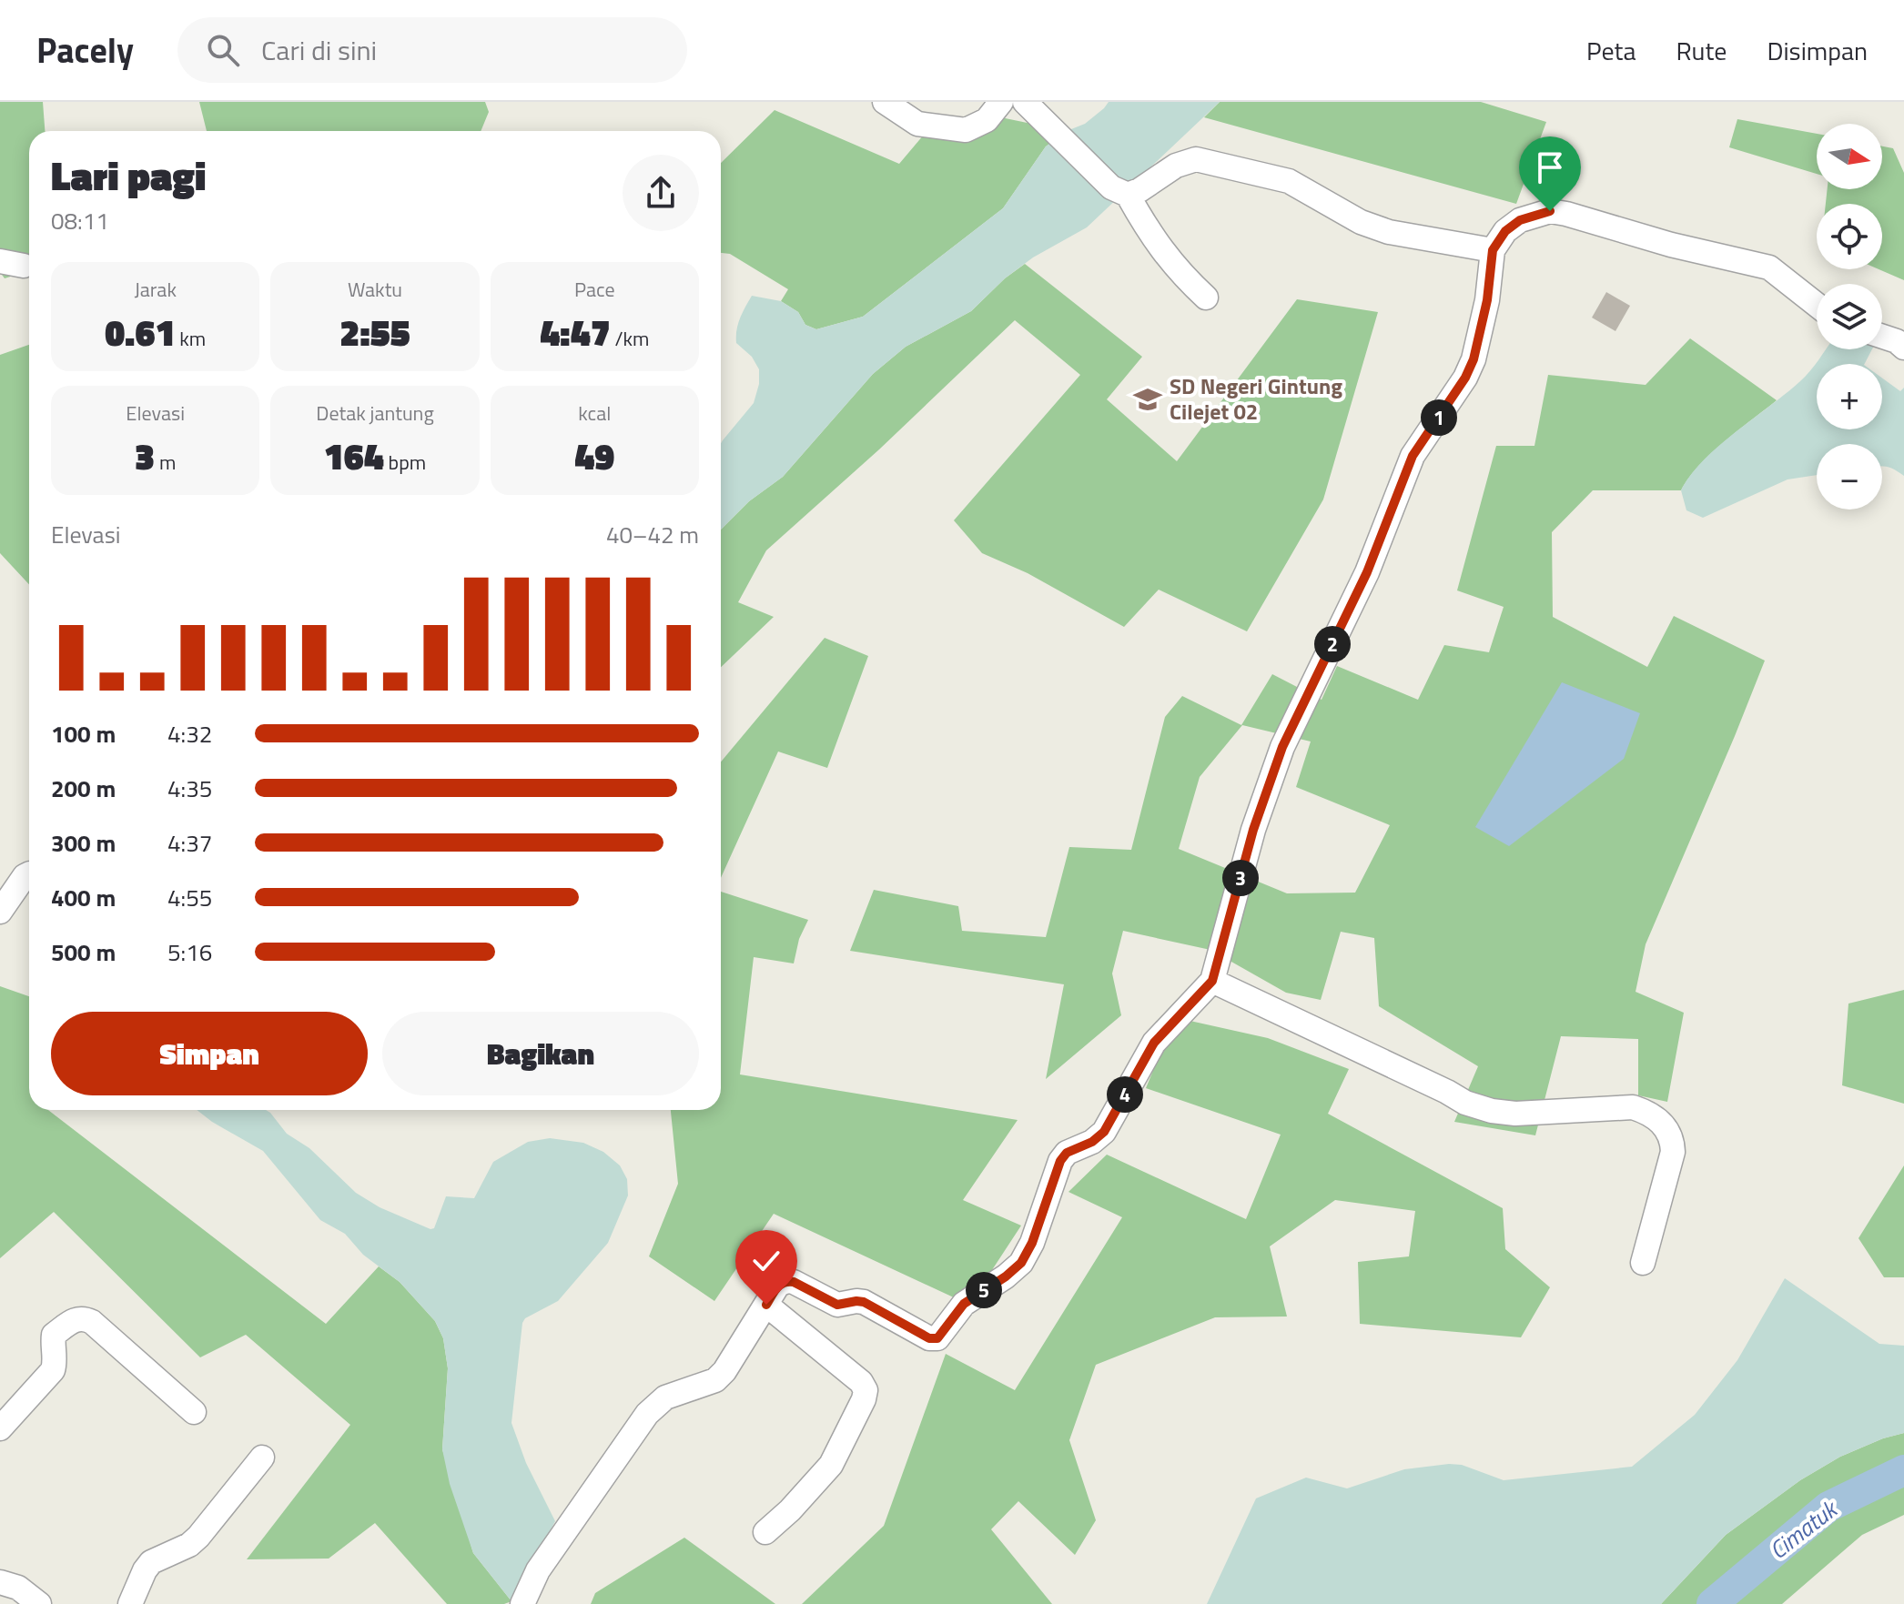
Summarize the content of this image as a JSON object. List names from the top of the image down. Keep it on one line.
{"water":["Cimatuk"],"places":{"school or university":["SD Negeri Gintung Cilejet 02"]},"north":"right","page":{"header":"Pacely","search":"Cari di sini","nav":["Peta","Rute","Disimpan"],"map_buttons":["+","−"],"heading":["Lari pagi","08:11"],"stats":[["Jarak","0.61 km"],["Waktu","2:55"],["Pace","4:47 /km"],["Elevasi","3 m"],["Detak jantung","164 bpm"],["kcal","49"]],"pins":["1","2","3","4","5"],"chart":["Elevasi","40–42 m"],"list":[{"name":"100 m","note":"4:32"},{"name":"200 m","note":"4:35"},{"name":"300 m","note":"4:37"},{"name":"400 m","note":"4:55"},{"name":"500 m","note":"5:16"}],"buttons":["Simpan","Bagikan"]}}
